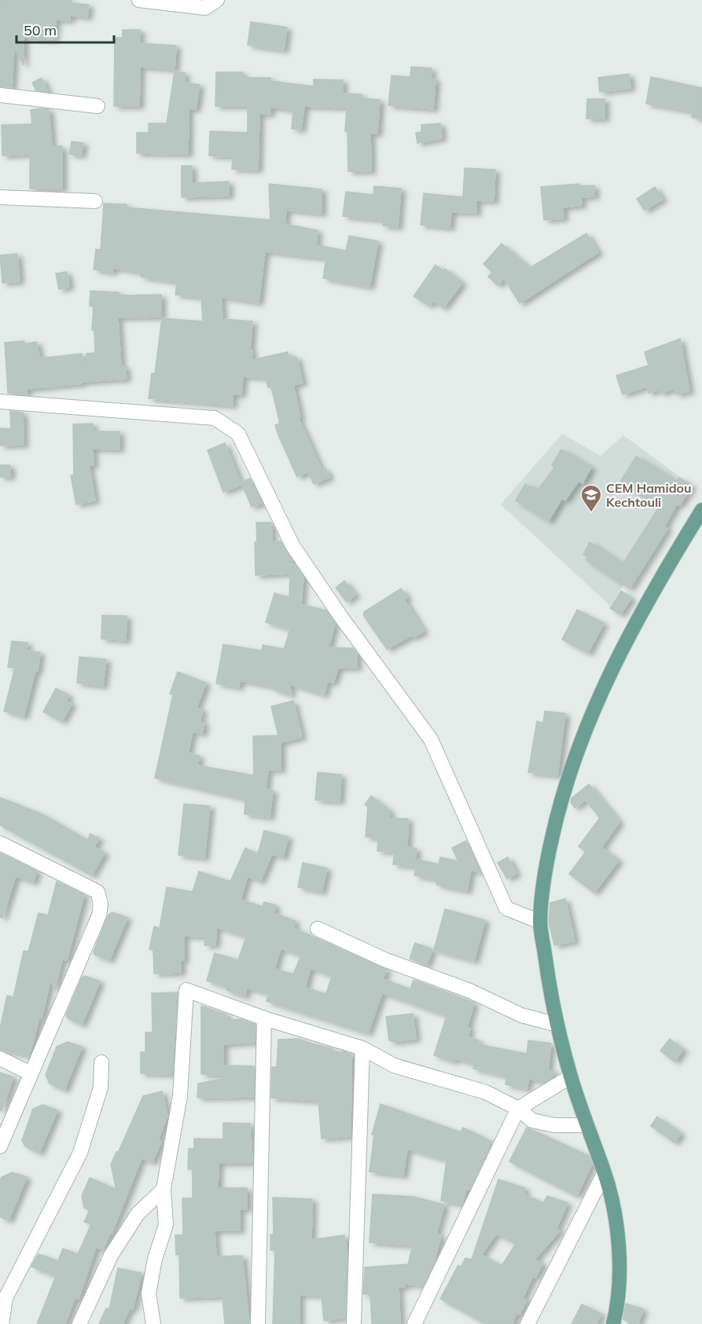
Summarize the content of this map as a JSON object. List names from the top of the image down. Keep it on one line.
{"places":{"school or university":["CEM Hamidou Kechtouli"]},"scale_bar":"50 m"}
